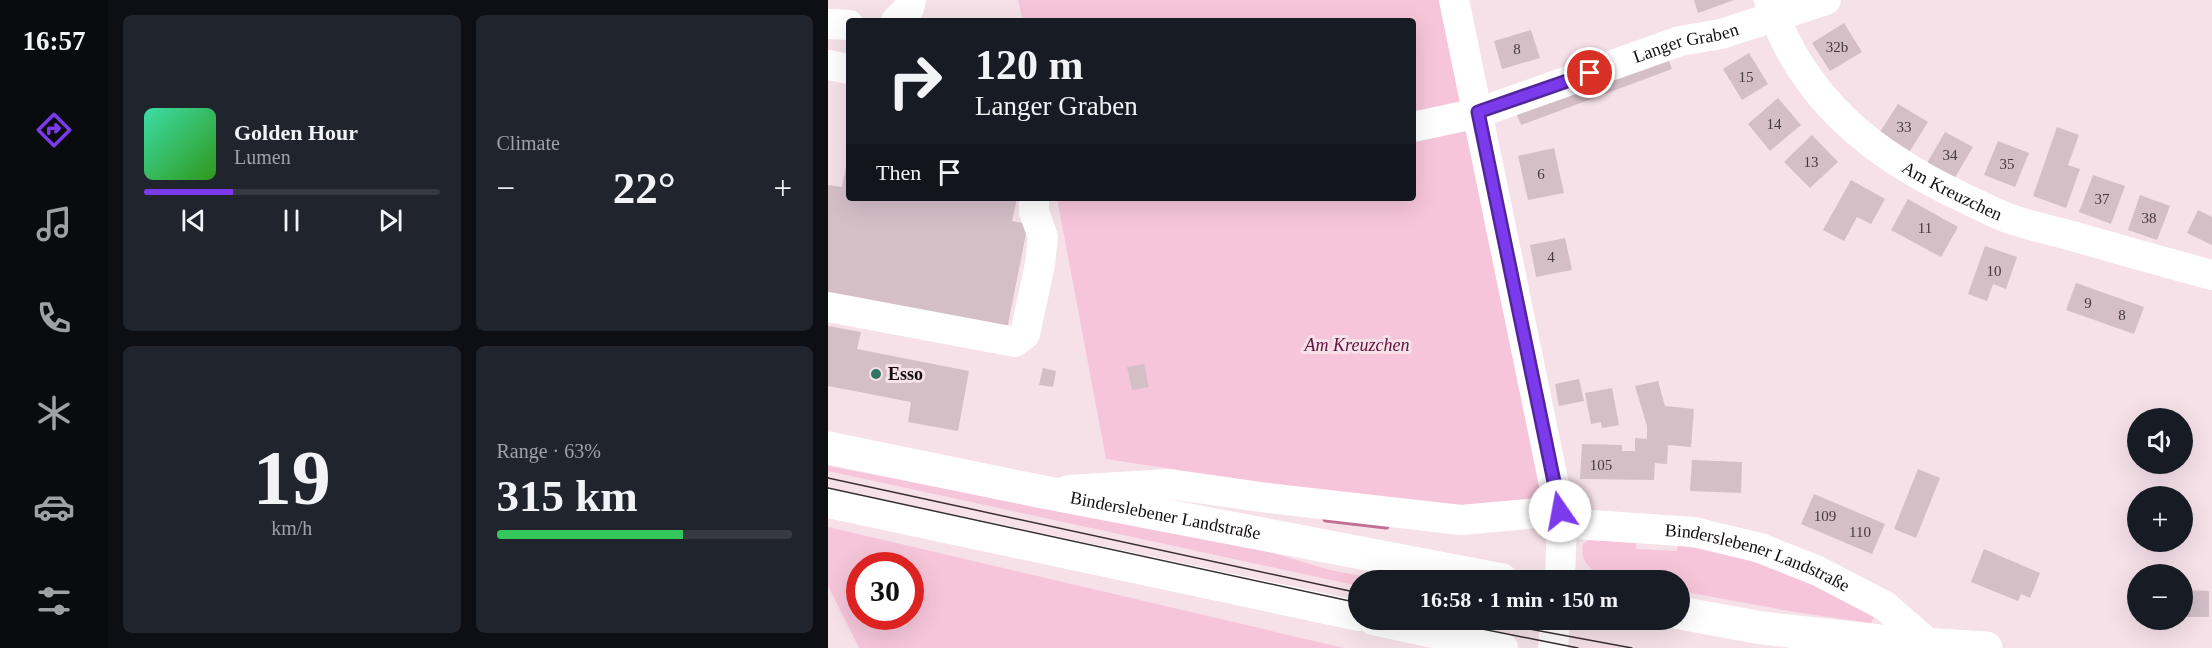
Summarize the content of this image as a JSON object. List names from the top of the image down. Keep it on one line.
{"streets":{"main road":["Binderslebener Landstraße"],"street":["Langer Graben","Am Kreuzchen"]},"crossings":[["Langer Graben","Am Kreuzchen"]],"parks":["Am Kreuzchen"],"places":["Esso"],"house_numbers":["32b","8","15","14","33","34","13","35","6","37","38","11","4","10","9","8","105","109","110"],"page":{"tabs":"16:57","tile":["Climate",["19","km/h"],["Range · 63%","315 km"]],"turn":["120 m","Langer Graben"],"song":["Golden Hour","Lumen"],"then":"Then","heat":["−","22°","+"],"map_buttons":["+","−"],"limit":"30","trip":"16:58 · 1 min · 150 m"}}
